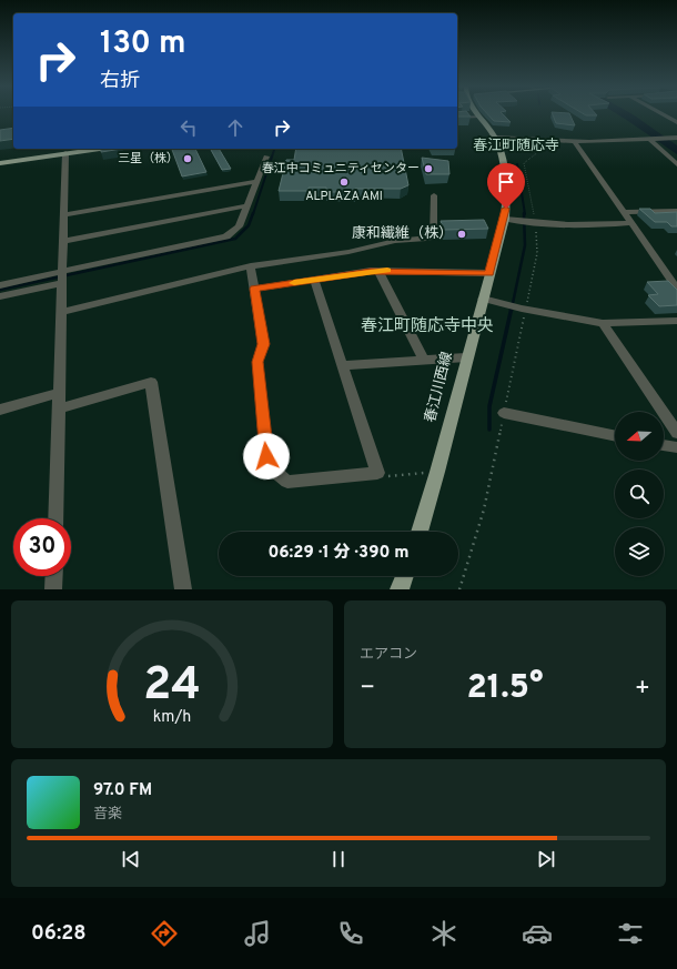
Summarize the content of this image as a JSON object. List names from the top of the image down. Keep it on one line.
{"streets":{"main road":["春江川西線"]},"districts":["春江町随応寺","春江町随応寺中央"],"places":["三星（株）","春江中コミュニティセンター","ALPLAZA AMI","康和繊維（株）"],"north":"left","page":{"turn":["130 m","右折"],"limit":"30","trip":"06:29 · 1 分 · 390 m","tile":"エアコン","heat":["−","21.5°","+"],"song":["97.0 FM","音楽"],"tabs":"06:28","gauge":["24","km/h"]}}
